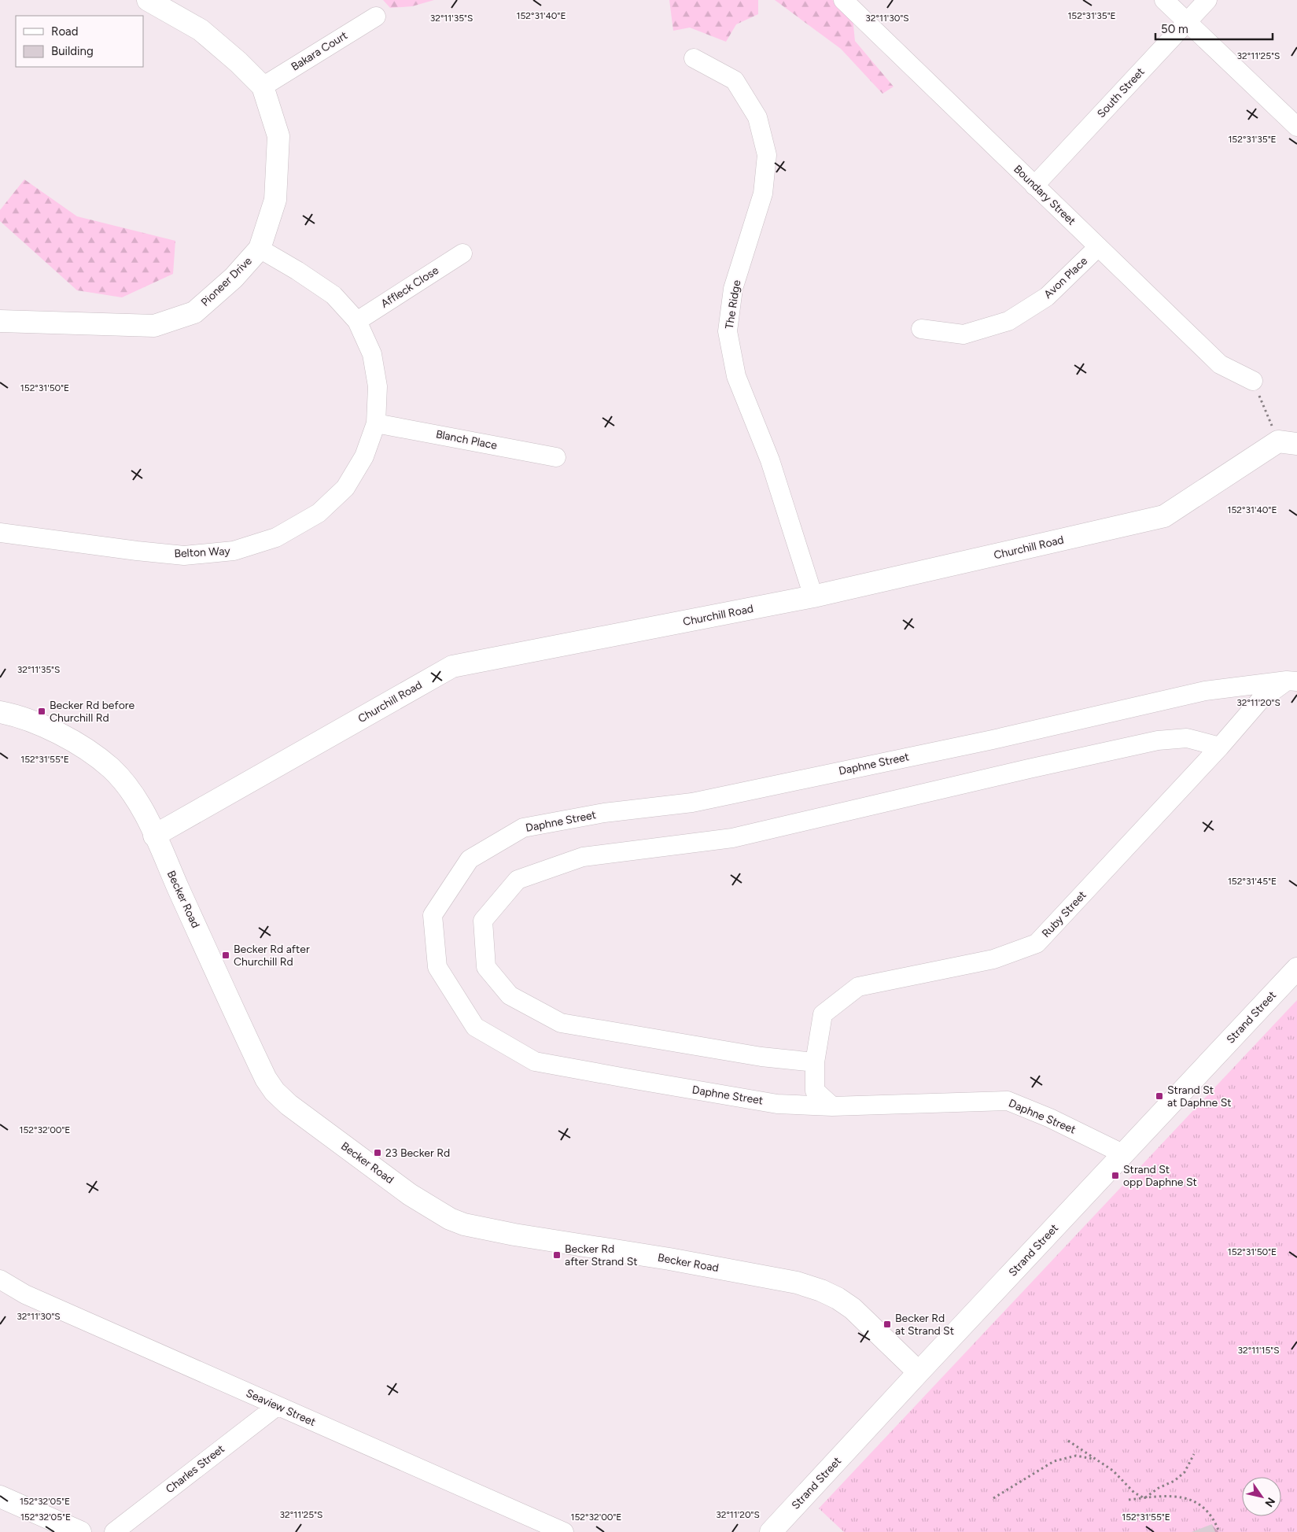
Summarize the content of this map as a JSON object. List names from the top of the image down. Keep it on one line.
{"streets":{"street":["Bakara Court","South Street","Boundary Street","Avon Place","Pioneer Drive","Affleck Close","The Ridge","Blanch Place","Churchill Road","Belton Way","Daphne Street","Becker Road","Ruby Street","Strand Street","Seaview Street","Charles Street"]},"crossings":[["Bakara Court","Pioneer Drive"],["South Street","Boundary Street"],["Boundary Street","Avon Place"],["Pioneer Drive","Belton Way"],["Affleck Close","Belton Way"],["The Ridge","Churchill Road"],["Blanch Place","Belton Way"],["Churchill Road","Becker Road"],["Daphne Street","Ruby Street"],["Daphne Street","Strand Street"],["Becker Road","Strand Street"],["Seaview Street","Charles Street"]],"places":{"transit":["Becker Rd before Churchill Rd","Becker Rd after Churchill Rd","Strand St at Daphne St","23 Becker Rd","Strand St opp Daphne St","Becker Rd after Strand St","Becker Rd at Strand St"]},"legend":["Road","Building"],"scale_bar":"50 m","north":"bottom right","coordinates":["152°31'40\"E","152°31'35\"E","32°11'35\"S","32°11'30\"S","32°11'25\"S","152°31'50\"E","32°11'20\"S","152°31'55\"E","152°31'45\"E","152°32'00\"E","32°11'15\"S","152°32'05\"E"]}
